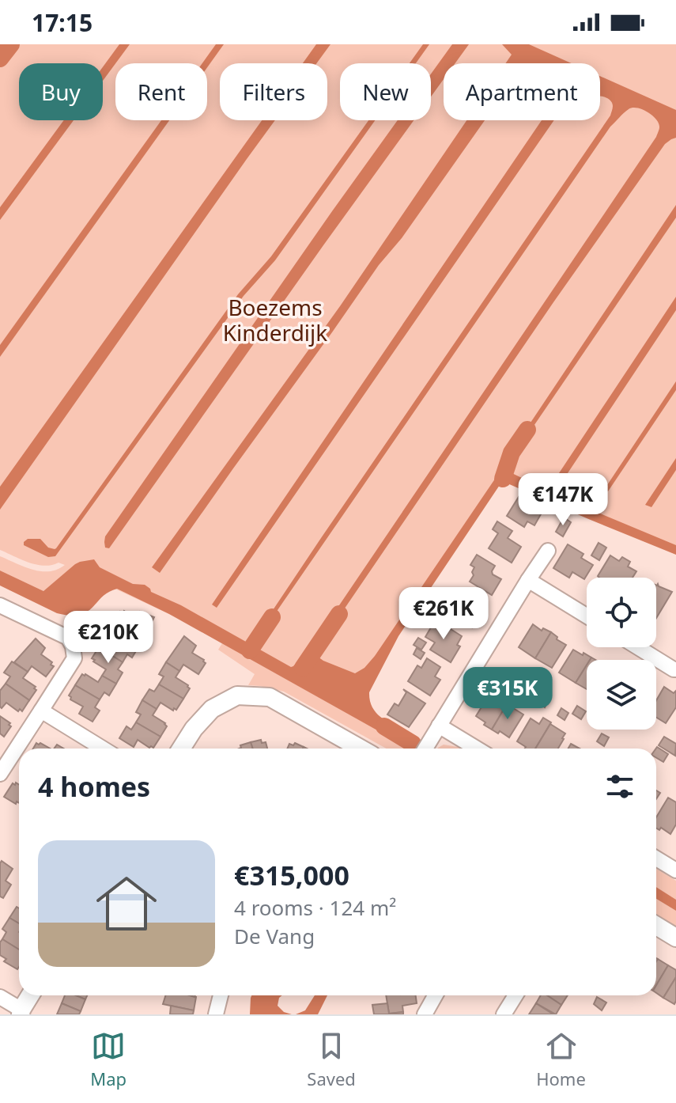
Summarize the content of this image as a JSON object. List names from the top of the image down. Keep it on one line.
{"parks":["Boezems Kinderdijk"],"page":{"status":"17:15","chip":["Buy","Rent","Filters","New","Apartment"],"price":["€147K","€261K","€210K","€315K"],"heading":"4 homes","list":[{"name":"€315,000","note":"4 rooms · 124 m² · De Vang"}],"tabs":["Map","Saved","Home"]}}
